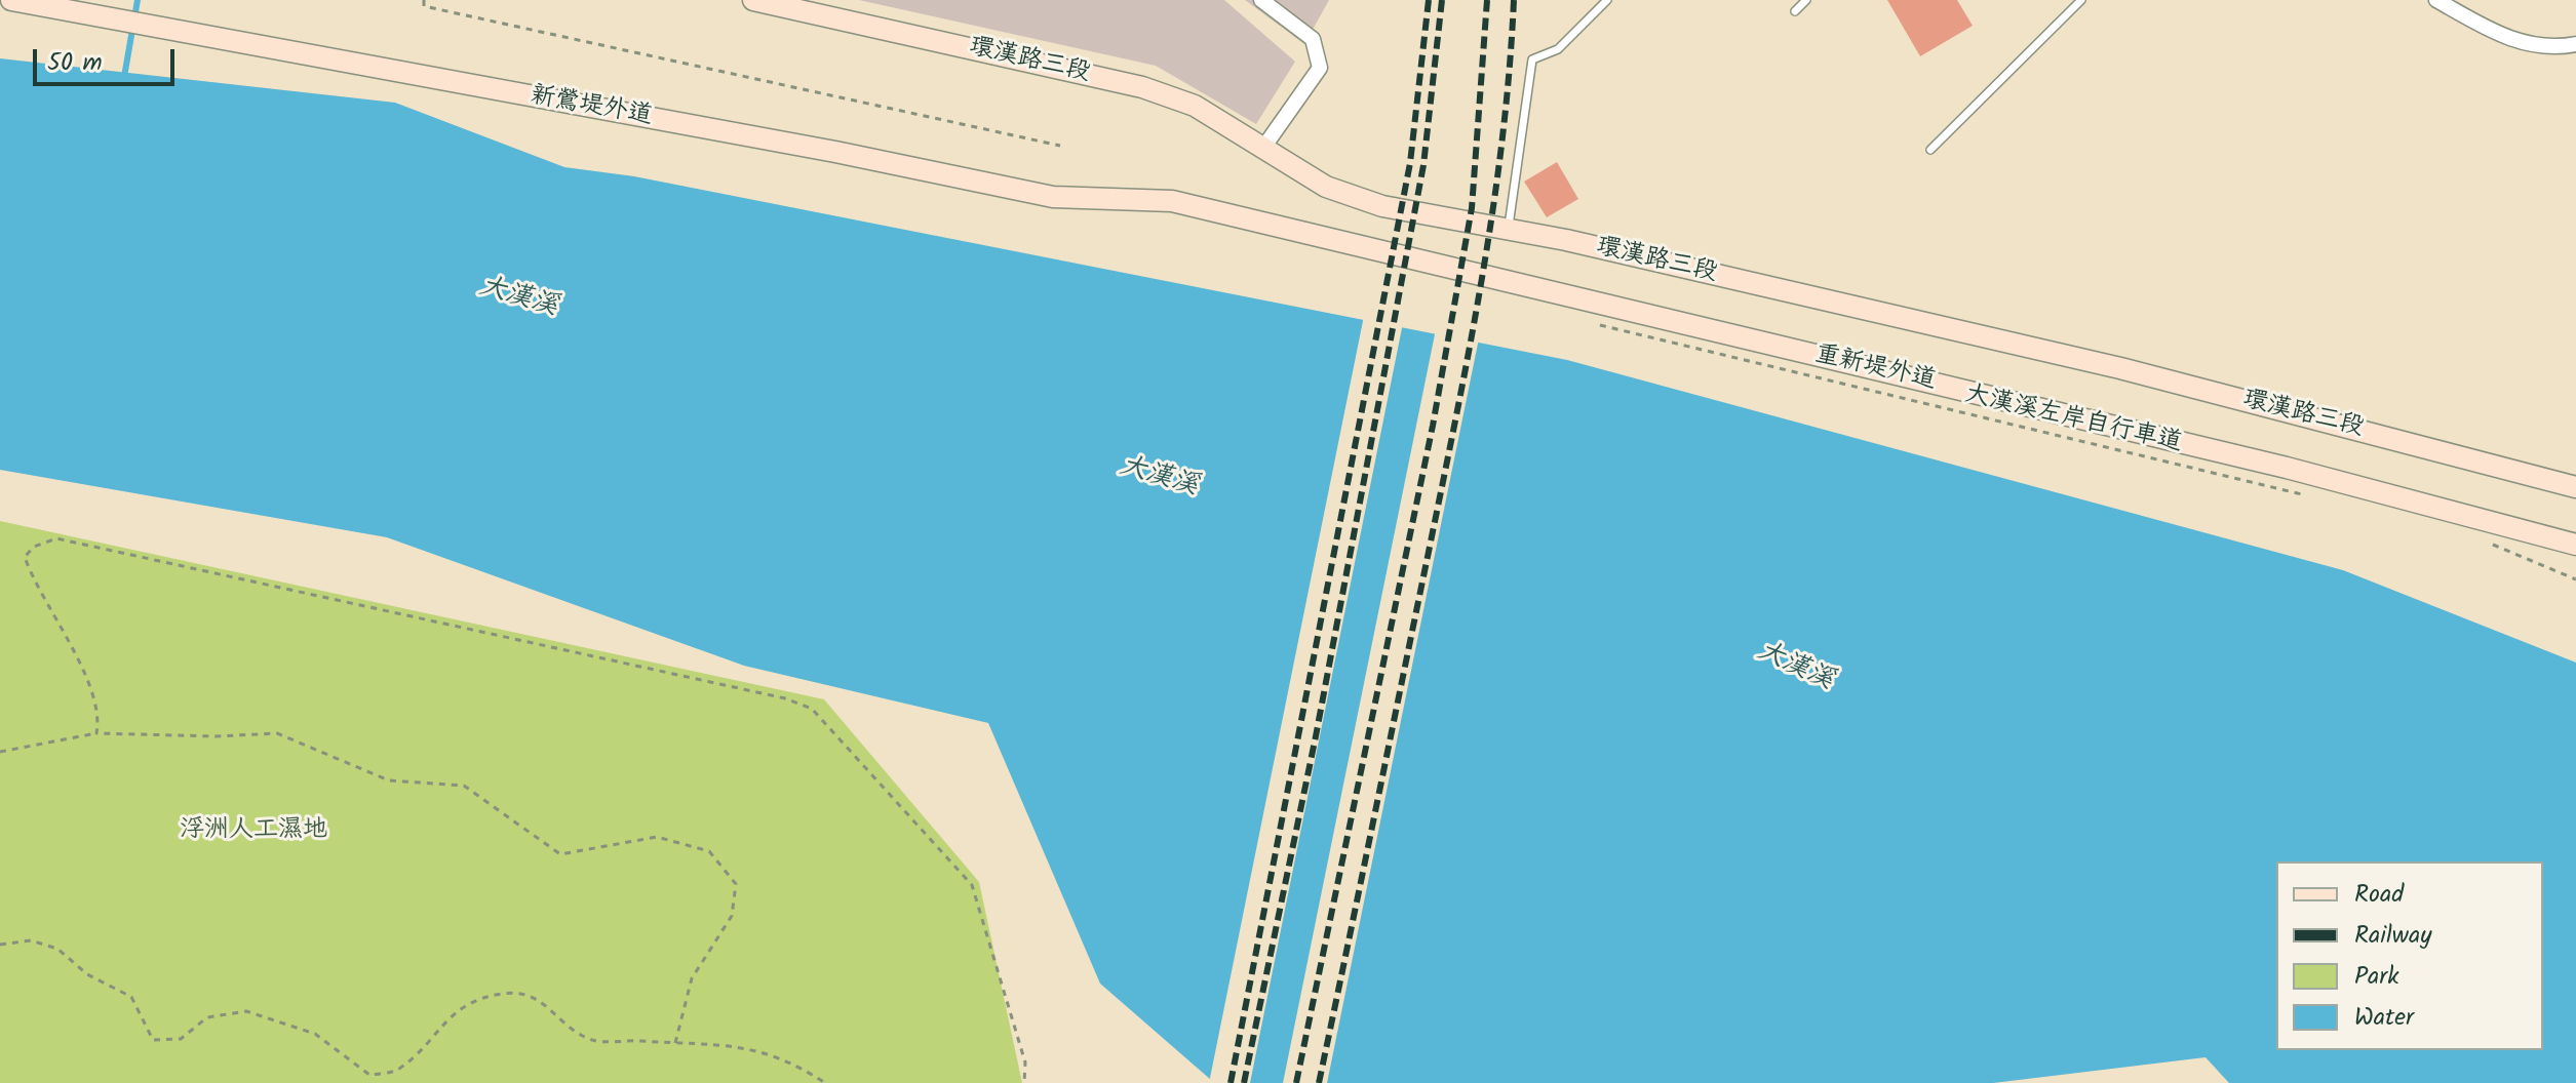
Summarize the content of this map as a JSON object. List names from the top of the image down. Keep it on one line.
{"streets":{"street":["環漢路三段","新鶯堤外道","重新堤外道"],"path":["大漢溪左岸自行車道"]},"crossings":[["新鶯堤外道","重新堤外道"]],"water":["大漢溪"],"parks":["浮洲人工濕地"],"legend":["Road","Railway","Park","Water"],"scale_bar":"50 m"}
